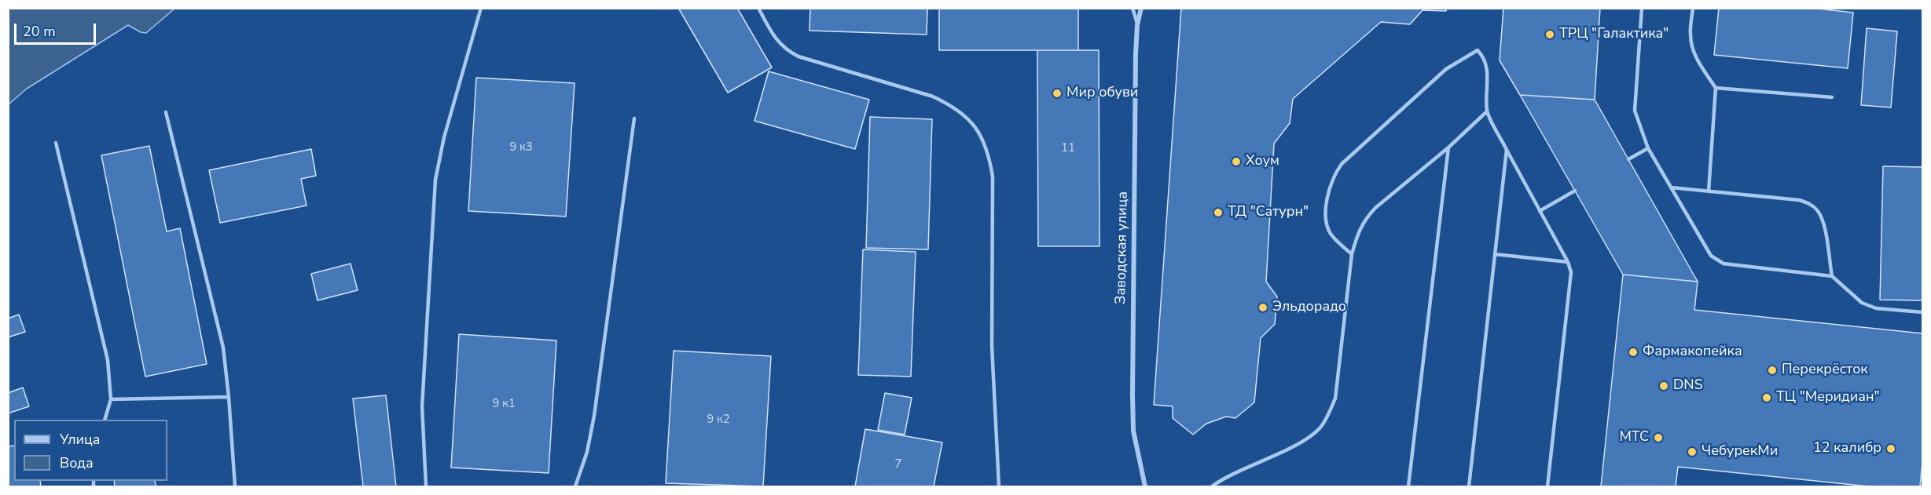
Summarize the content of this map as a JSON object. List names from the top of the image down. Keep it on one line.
{"streets":{"street":["Заводская улица"]},"places":["ТРЦ \"Галактика\"","Мир обуви","Хоум","ТД \"Сатурн\"","Эльдорадо","Фармакопейка","Перекрёсток","DNS","ТЦ \"Меридиан\"","МТС","12 калибр","ЧебурекМи"],"house_numbers":["9 к3","11","9 к1","9 к2","7"],"legend":["Улица","Вода"],"scale_bar":"20 m"}
